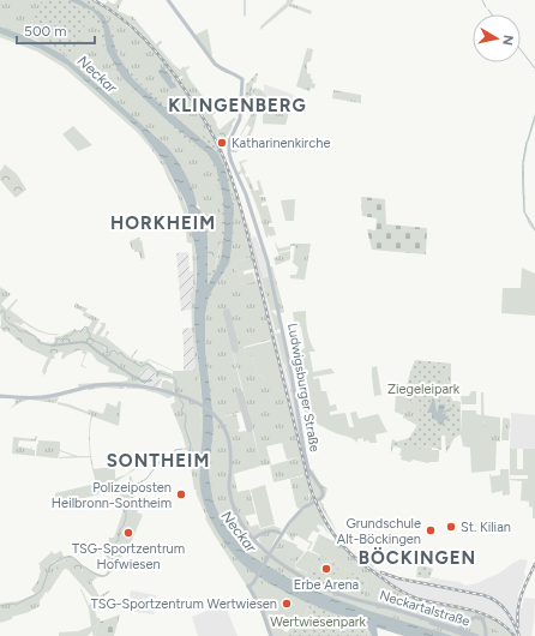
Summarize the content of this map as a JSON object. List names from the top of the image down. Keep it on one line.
{"streets":{"main road":["Ludwigsburger Straße","Neckartalstraße"]},"districts":["KLINGENBERG","HORKHEIM","SONTHEIM","BÖCKINGEN"],"water":["Neckar"],"parks":["Ziegeleipark","Wertwiesenpark"],"places":["Katharinenkirche","Polizeiposten Heilbronn-Sontheim","St. Kilian","Grundschule Alt-Böckingen","TSG-Sportzentrum Hofwiesen","Erbe Arena","TSG-Sportzentrum Wertwiesen"],"scale_bar":"500 m","north":"right"}
